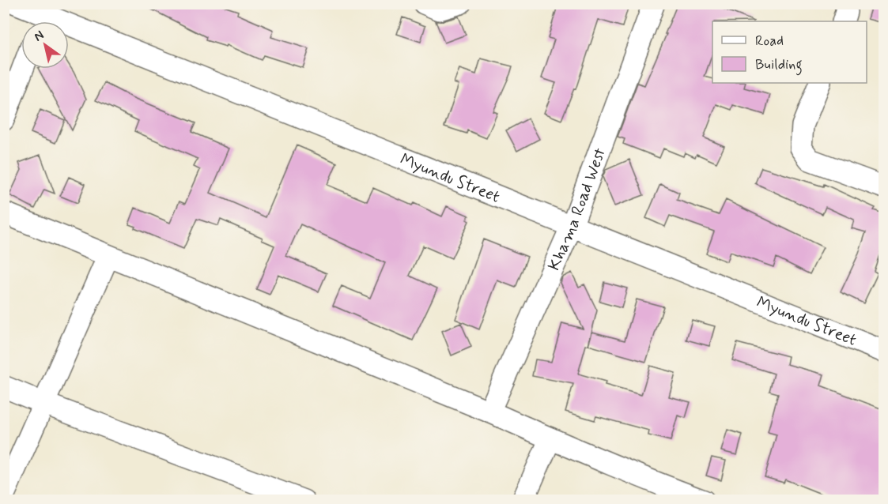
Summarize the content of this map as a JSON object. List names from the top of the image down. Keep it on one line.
{"streets":{"street":["Myundu Street","Khama Road West"]},"crossings":[["Myundu Street","Khama Road West"]],"legend":["Road","Building"],"north":"top left"}
